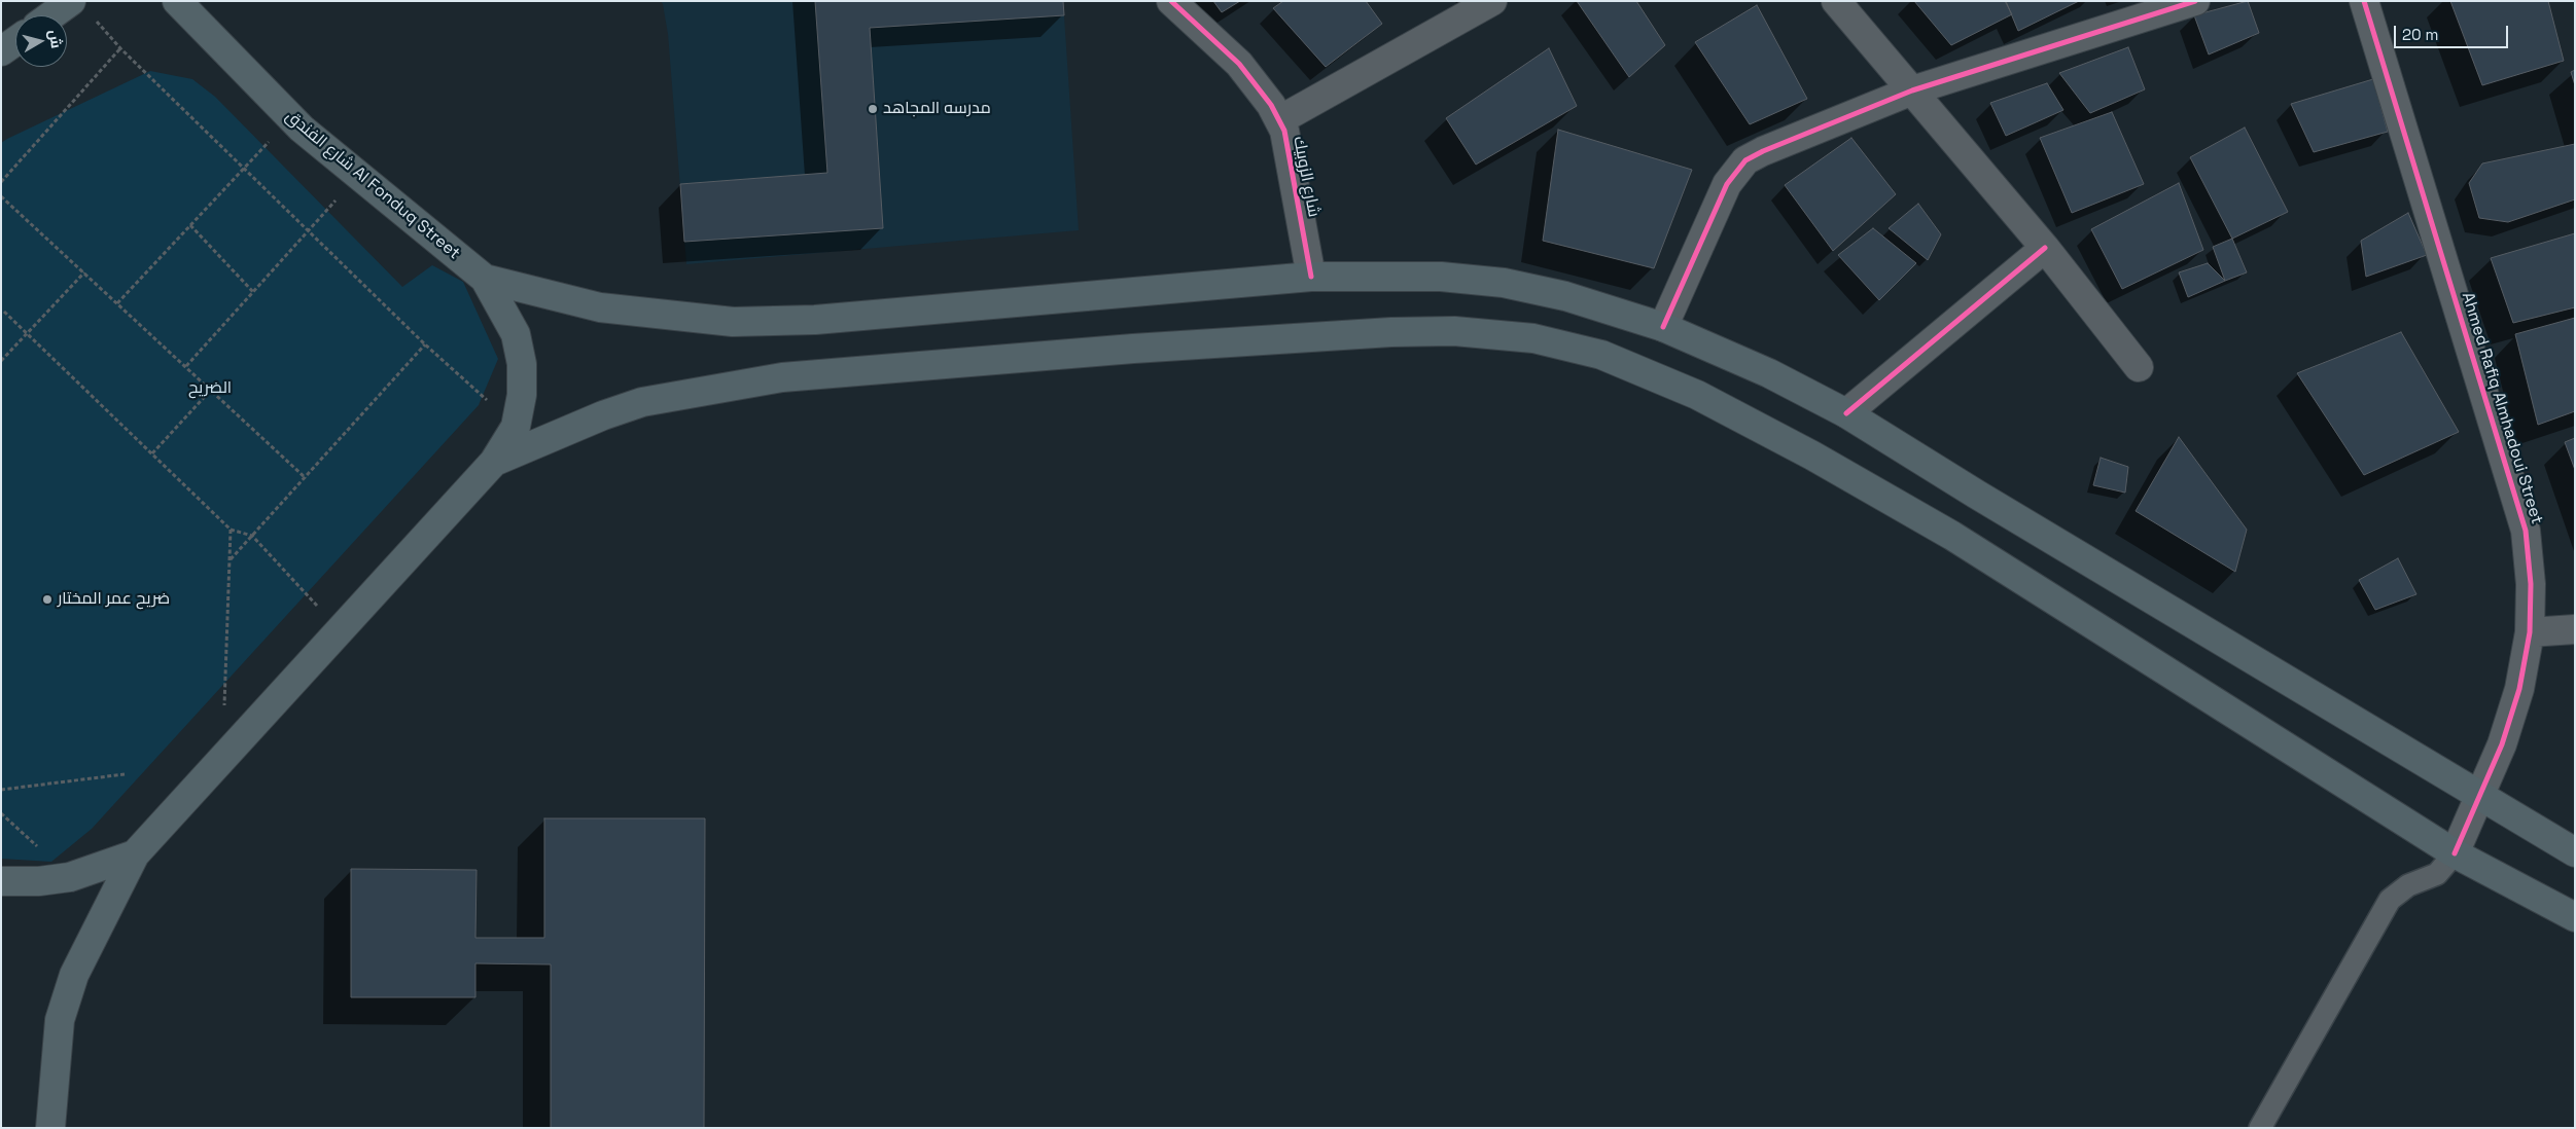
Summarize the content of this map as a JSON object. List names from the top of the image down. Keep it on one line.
{"streets":{"main road":["شارع الفندق Al Fonduq Street"],"street":["شارع الزوبيك","Ahmed Rafiq Almhadoui Street"]},"parks":["الضريح"],"places":["مدرسه المجاهد","ضريح عمر المختار"],"scale_bar":"20 m","north":"right"}
